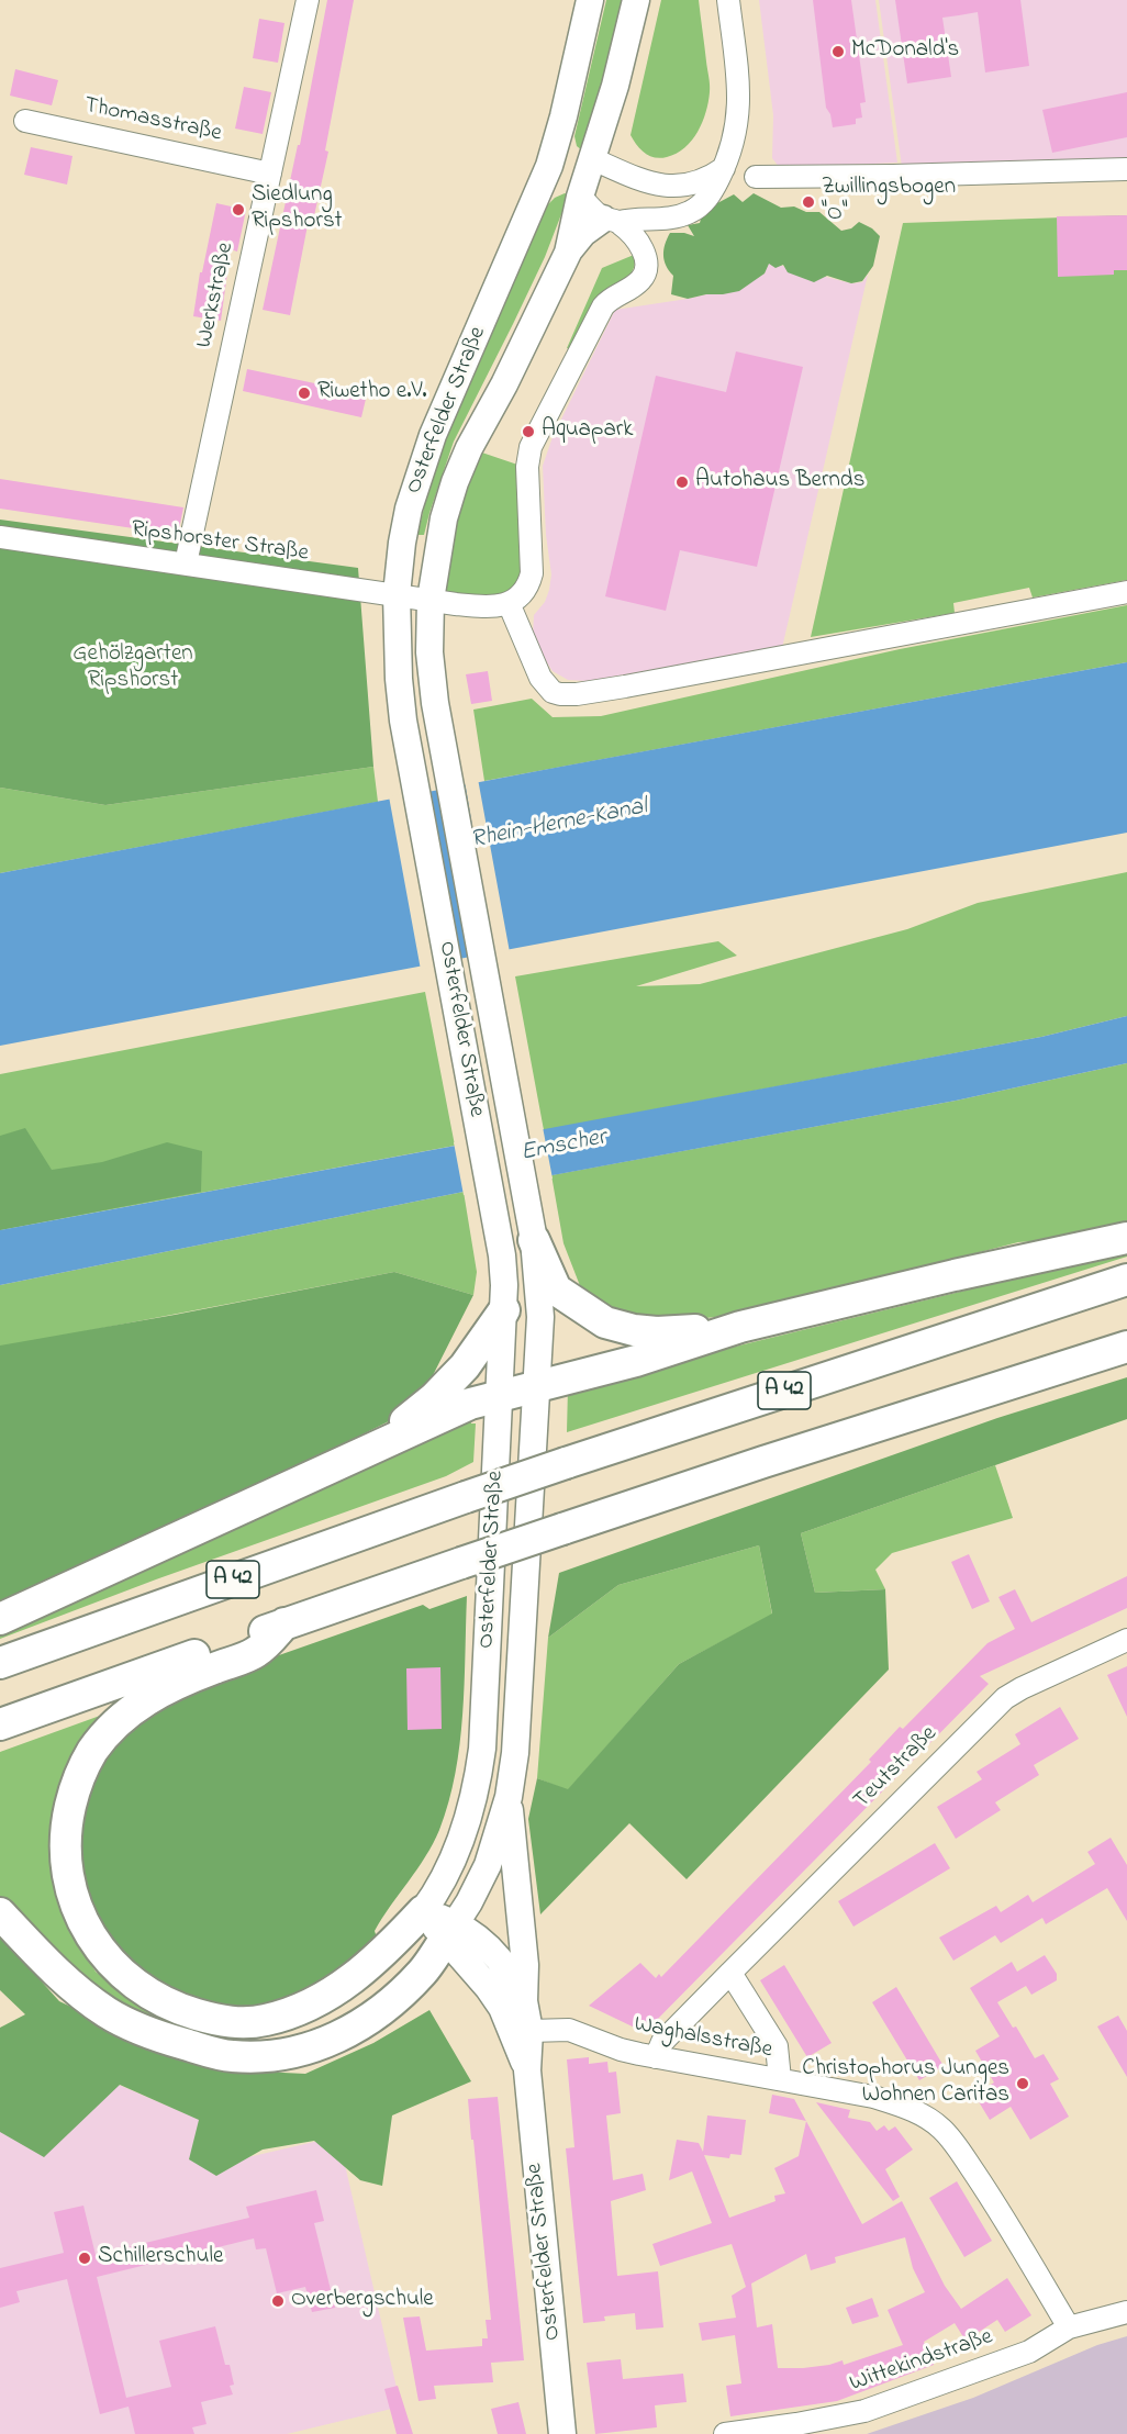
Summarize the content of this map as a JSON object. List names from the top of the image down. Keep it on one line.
{"streets":{"highway":["A 42"],"main road":["Osterfelder Straße"],"street":["Thomasstraße","Werkstraße","Ripshorster Straße","Teutstraße","Waghalsstraße","Wittekindstraße"]},"crossings":[["Thomasstraße","Werkstraße"],["Werkstraße","Ripshorster Straße"],["Osterfelder Straße","Ripshorster Straße"],["Osterfelder Straße","Waghalsstraße"],["Teutstraße","Waghalsstraße"],["Waghalsstraße","Wittekindstraße"]],"water":["Rhein-Herne-Kanal","Emscher"],"parks":["Gehölzgarten Ripshorst"],"places":["McDonald's","Zwillingsbogen \"O\"","Siedlung Ripshorst","Riwetho e.V.","Aquapark","Autohaus Bernds","Christophorus Junges Wohnen Caritas","Schillerschule","Overbergschule"]}
